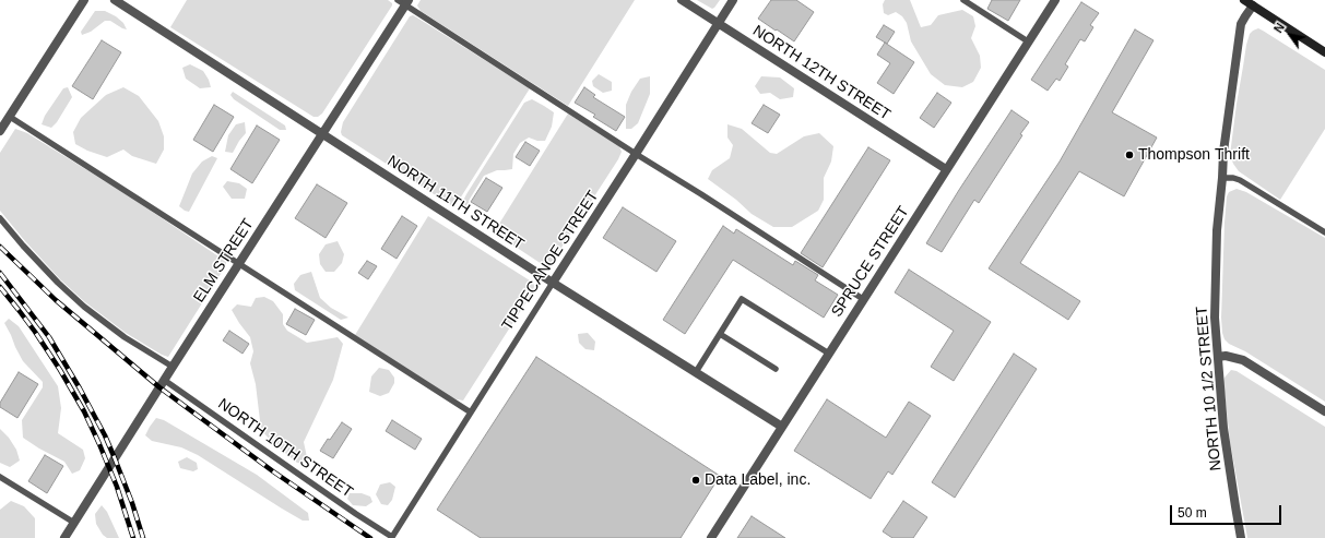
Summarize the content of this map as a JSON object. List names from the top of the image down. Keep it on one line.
{"streets":{"street":["NORTH 12TH STREET","NORTH 11TH STREET","ELM STREET","TIPPECANOE STREET","SPRUCE STREET","NORTH 10 1/2 STREET"],"lane":["NORTH 10TH STREET"]},"crossings":[["NORTH 12TH STREET","TIPPECANOE STREET"],["NORTH 12TH STREET","SPRUCE STREET"],["NORTH 11TH STREET","ELM STREET"],["NORTH 11TH STREET","TIPPECANOE STREET"],["NORTH 11TH STREET","SPRUCE STREET"],["ELM STREET","NORTH 10TH STREET"],["TIPPECANOE STREET","NORTH 10TH STREET"]],"places":["Thompson Thrift","Data Label, inc."],"scale_bar":"50 m","north":"top left"}
